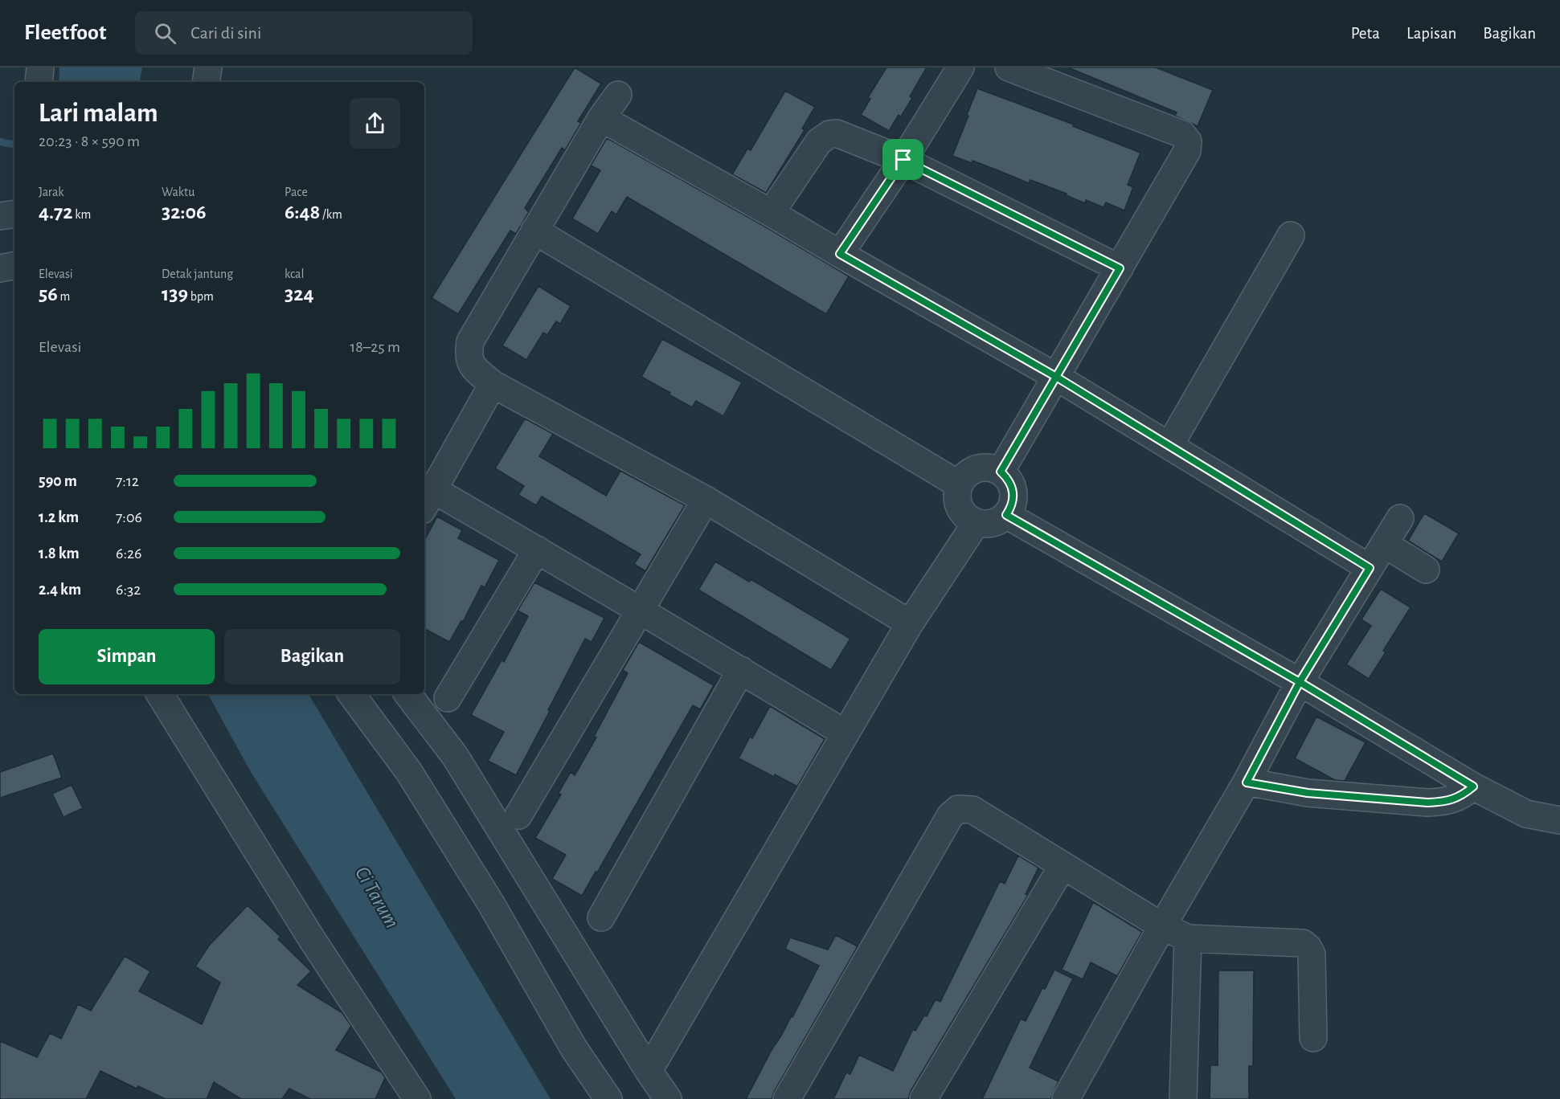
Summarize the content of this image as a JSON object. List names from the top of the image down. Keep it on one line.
{"water":["Ci Tarum"],"page":{"header":"Fleetfoot","search":"Cari di sini","nav":["Peta","Lapisan","Bagikan"],"heading":["Lari malam","20:23 · 8 × 590 m"],"stats":[["Jarak","4.72 km"],["Waktu","32:06"],["Pace","6:48 /km"],["Elevasi","56 m"],["Detak jantung","139 bpm"],["kcal","324"]],"chart":["Elevasi","18–25 m"],"list":[{"name":"590 m","note":"7:12"},{"name":"1.2 km","note":"7:06"},{"name":"1.8 km","note":"6:26"},{"name":"2.4 km","note":"6:32"}],"buttons":["Simpan","Bagikan"]}}
